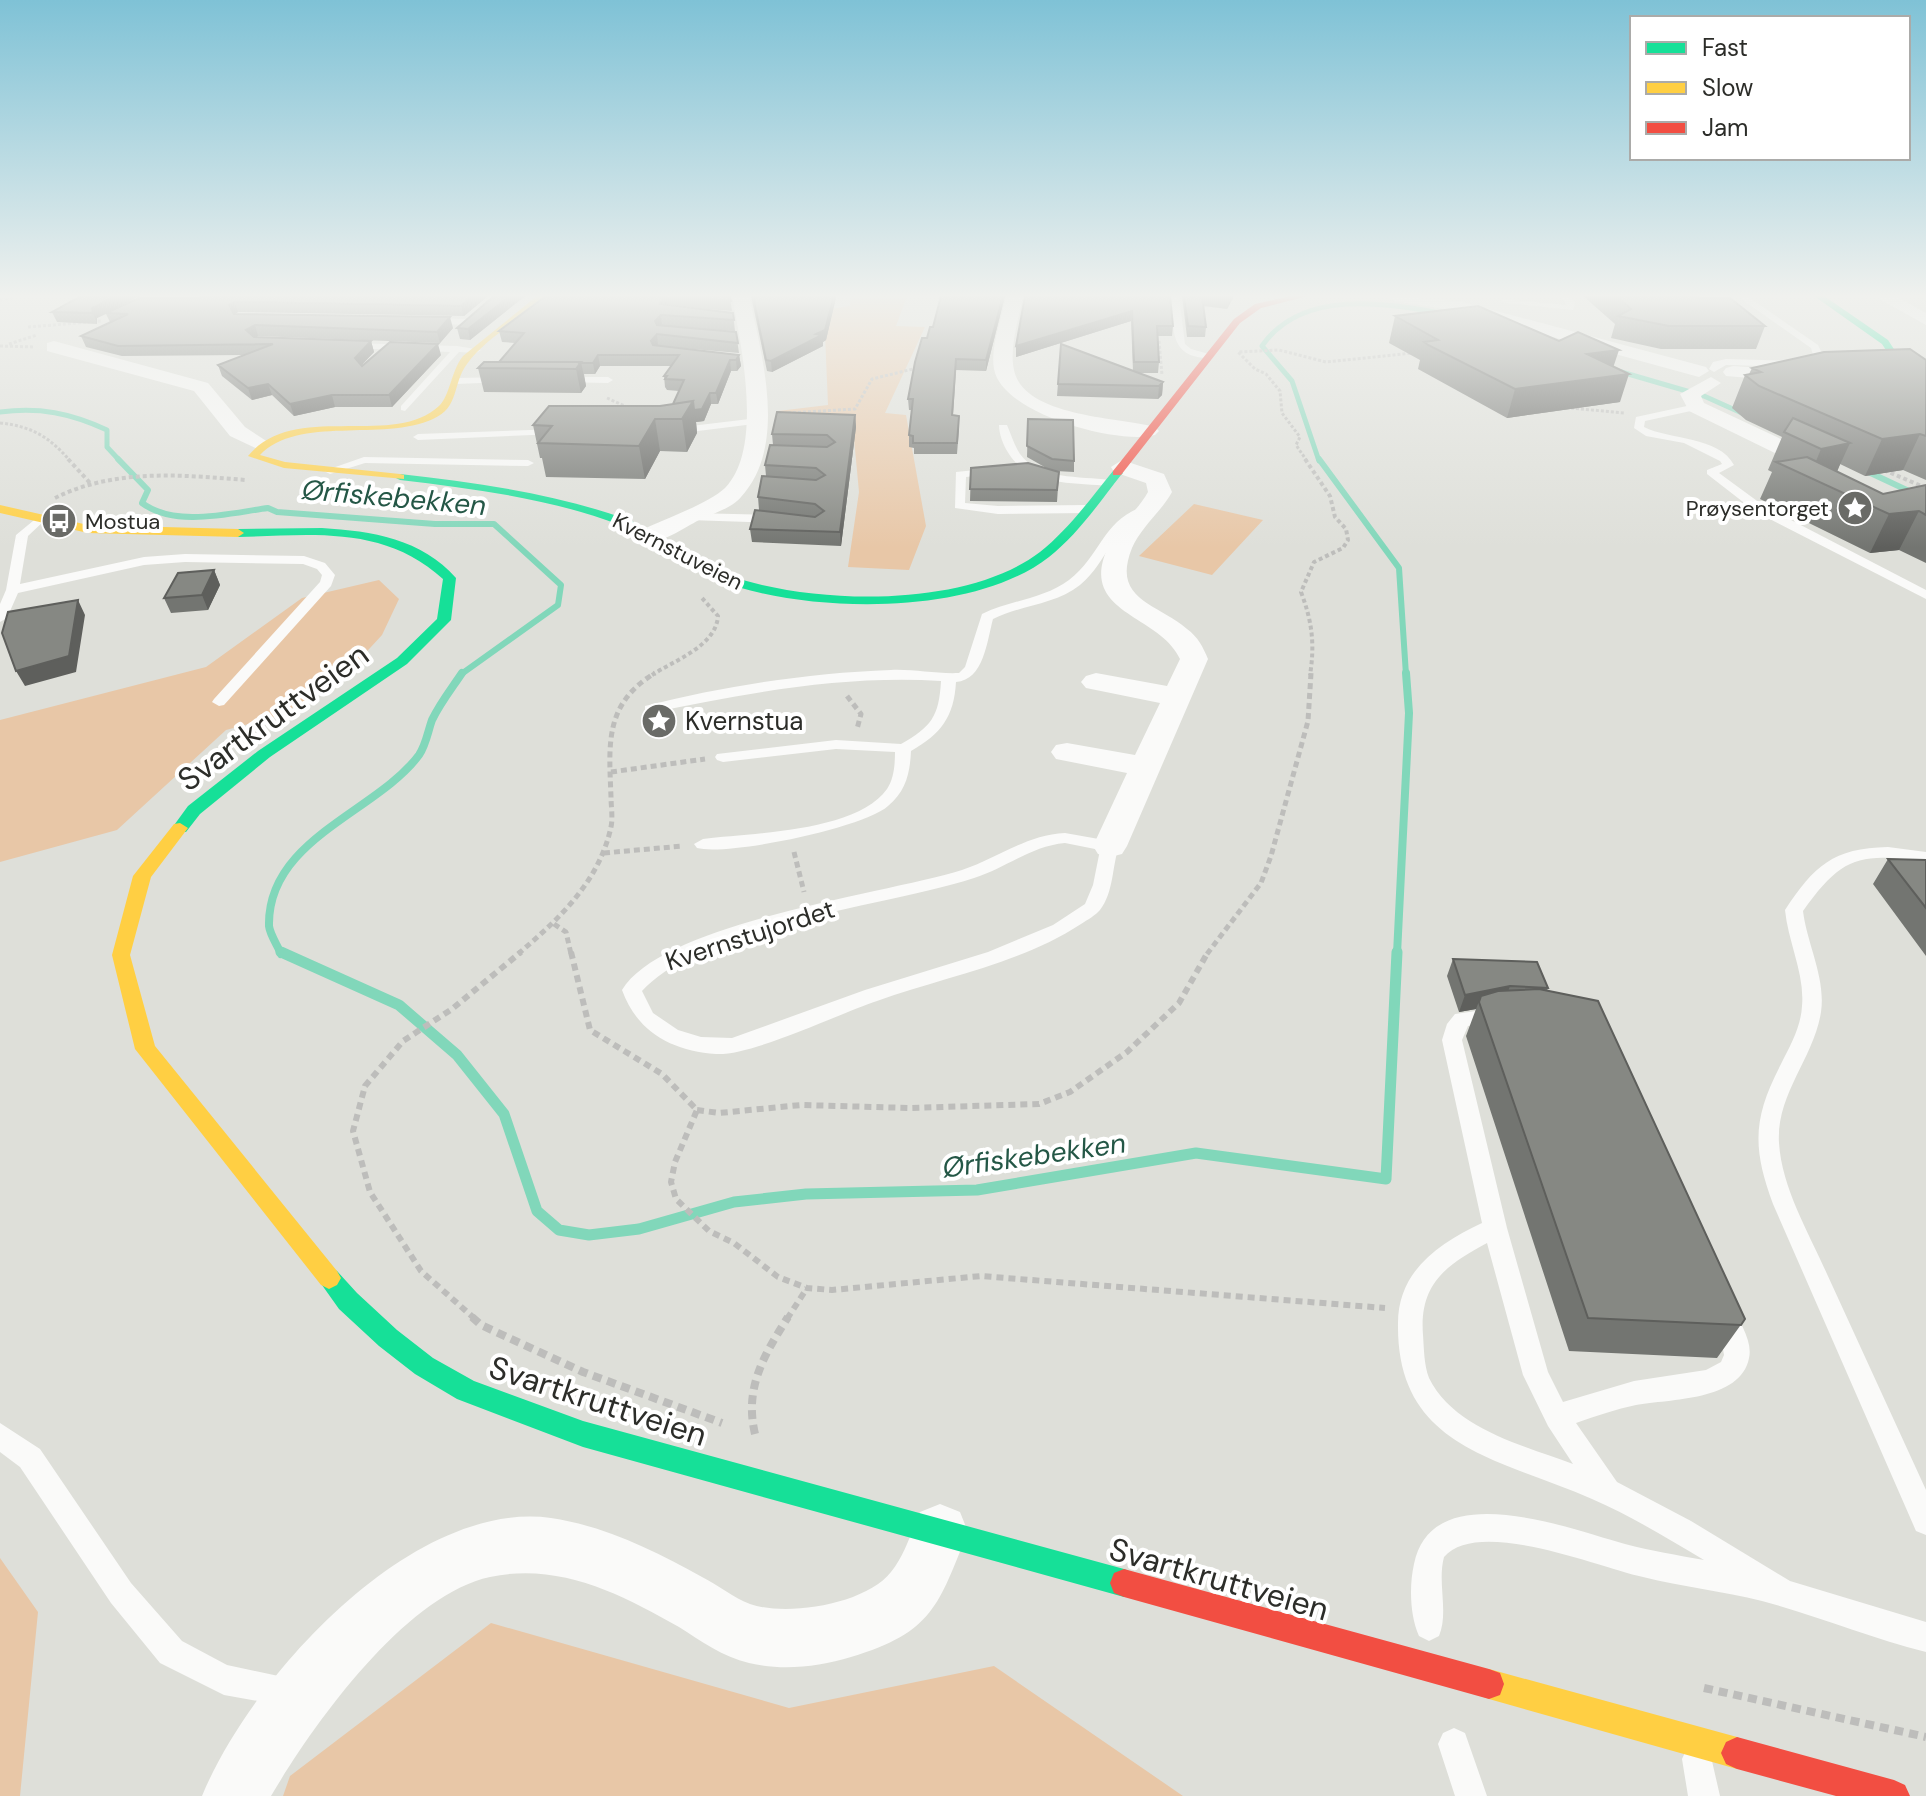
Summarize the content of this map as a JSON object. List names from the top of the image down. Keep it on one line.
{"streets":{"main road":["Kvernstuveien","Svartkruttveien"],"street":["Kvernstujordet"]},"water":["Ørfiskebekken"],"places":{"place":["Prøysentorget","Kvernstua"],"bus stop":["Mostua"]},"legend":["Fast","Slow","Jam"]}
